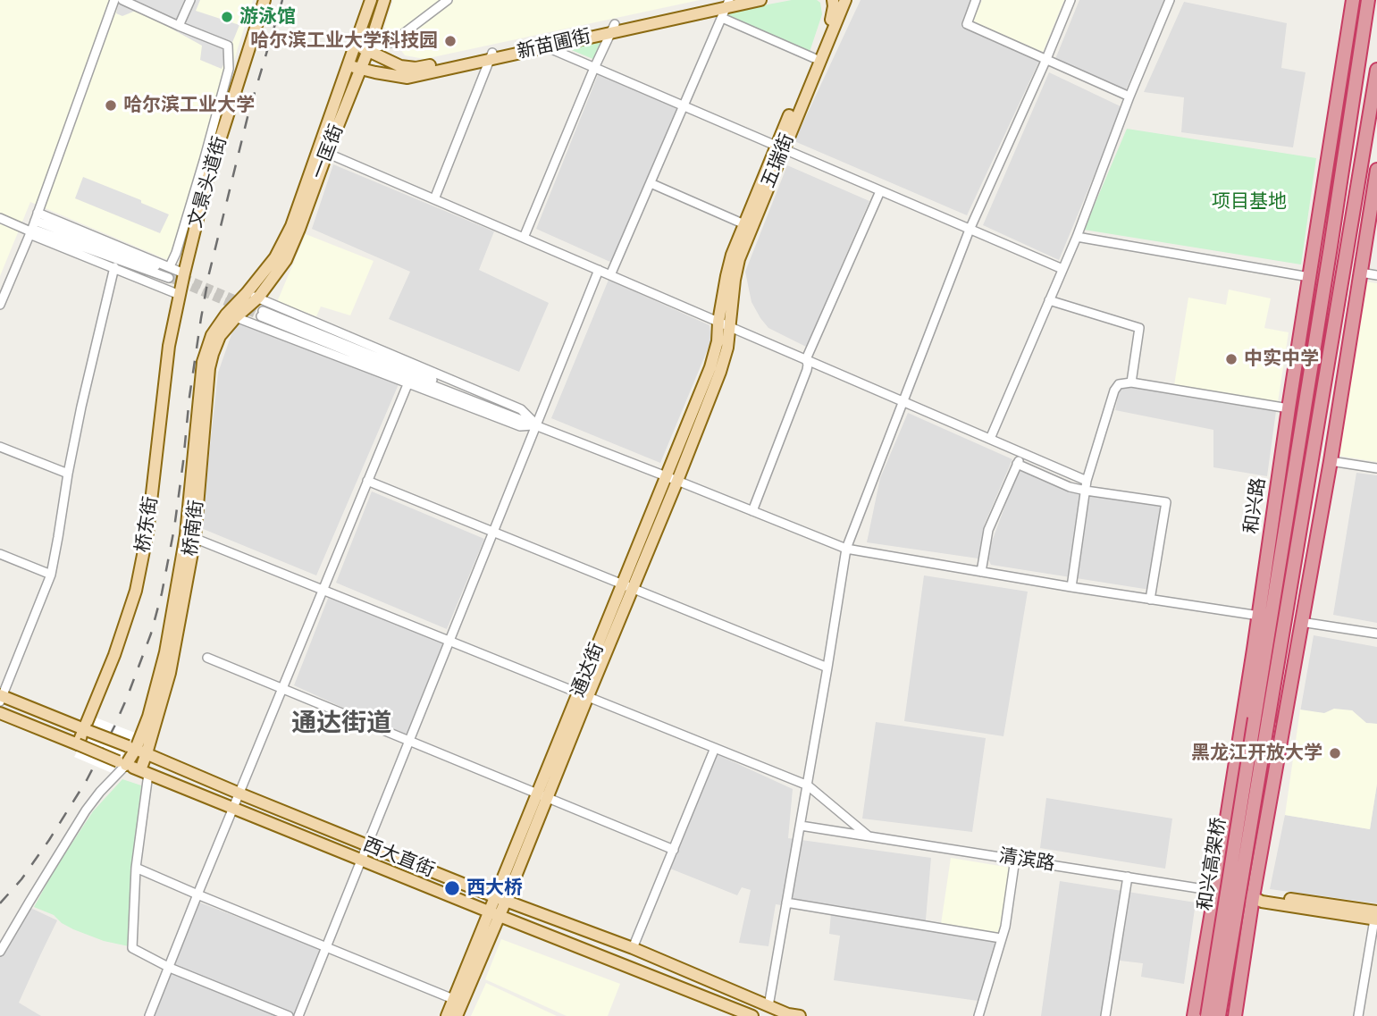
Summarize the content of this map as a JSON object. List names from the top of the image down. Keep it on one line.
{"streets":{"highway":["和兴路","和兴高架桥"],"main road":["新苗圃街","一匡街","五瑞街","文景头道街","桥东街","桥南街","通达街","西大直街","清滨路"]},"crossings":[["新苗圃街","一匡街"],["一匡街","桥南街"],["五瑞街","通达街"],["文景头道街","桥东街"],["和兴路","清滨路"],["和兴路","和兴高架桥"],["桥东街","西大直街"],["桥南街","西大直街"],["通达街","西大直街"]],"districts":["通达街道"],"parks":["项目基地"],"places":["游泳馆","哈尔滨工业大学科技园","哈尔滨工业大学","中实中学","黑龙江开放大学","西大桥"]}
